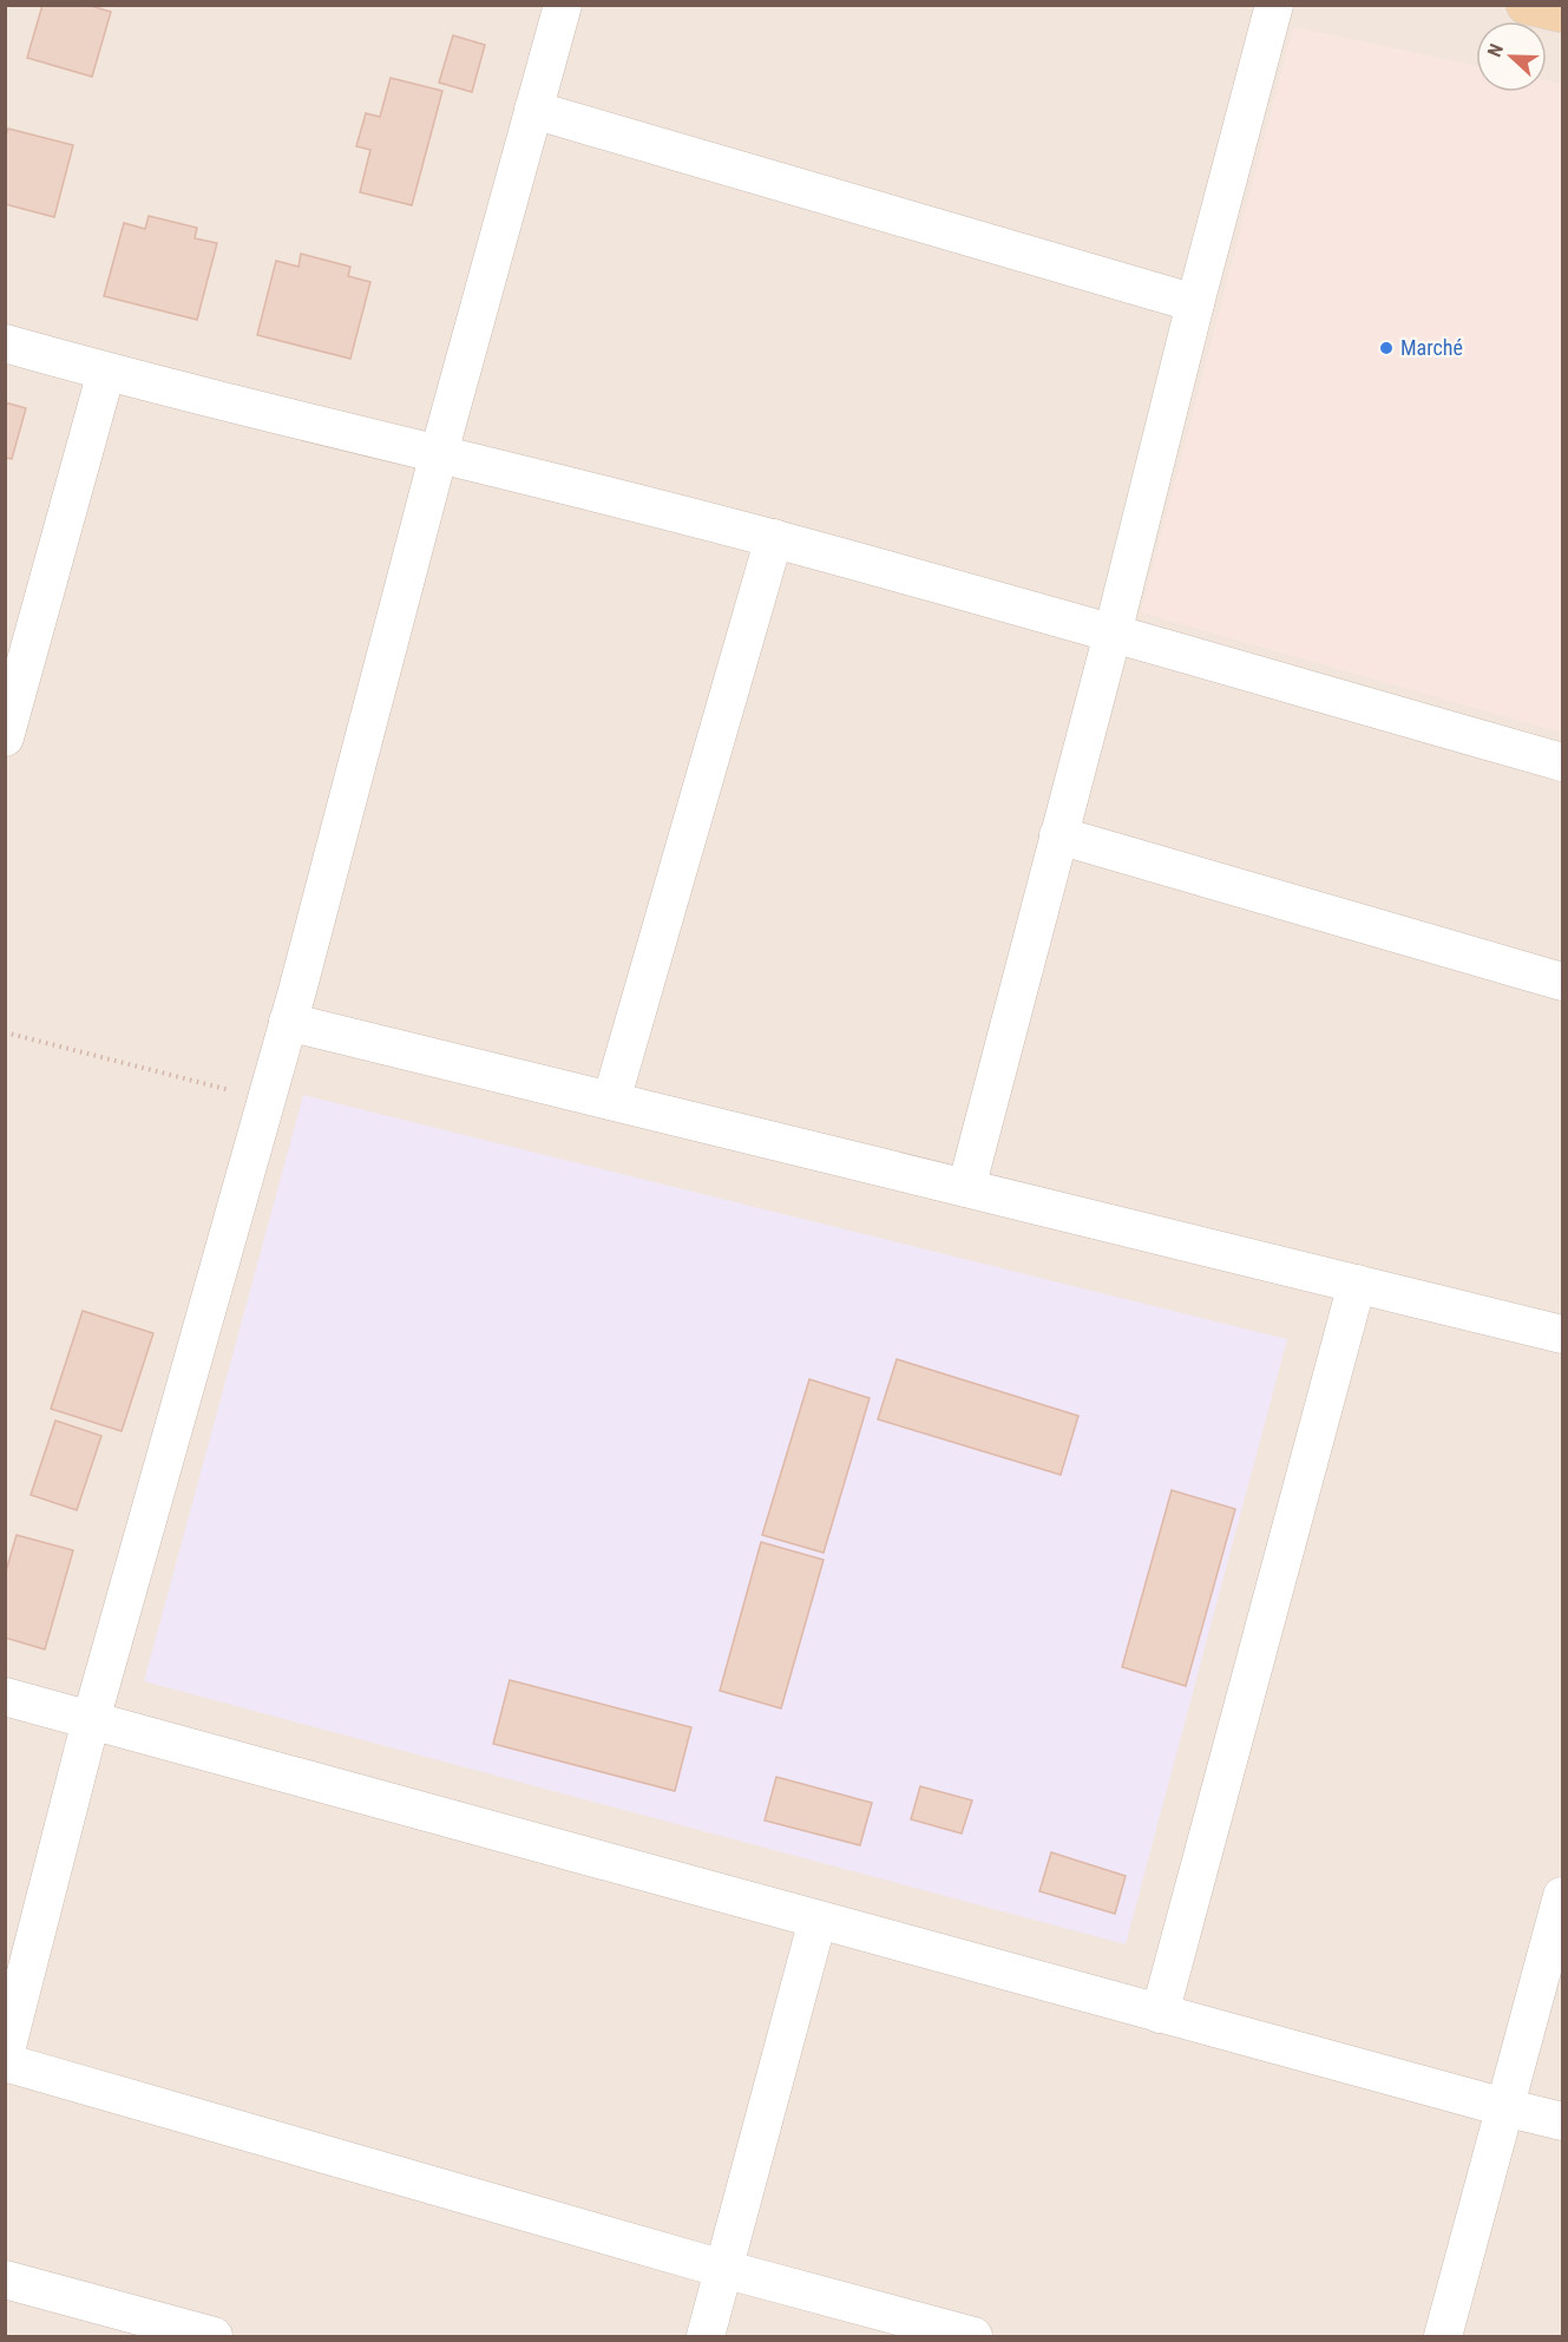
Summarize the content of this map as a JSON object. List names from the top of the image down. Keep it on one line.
{"places":["Marché"],"north":"left"}
